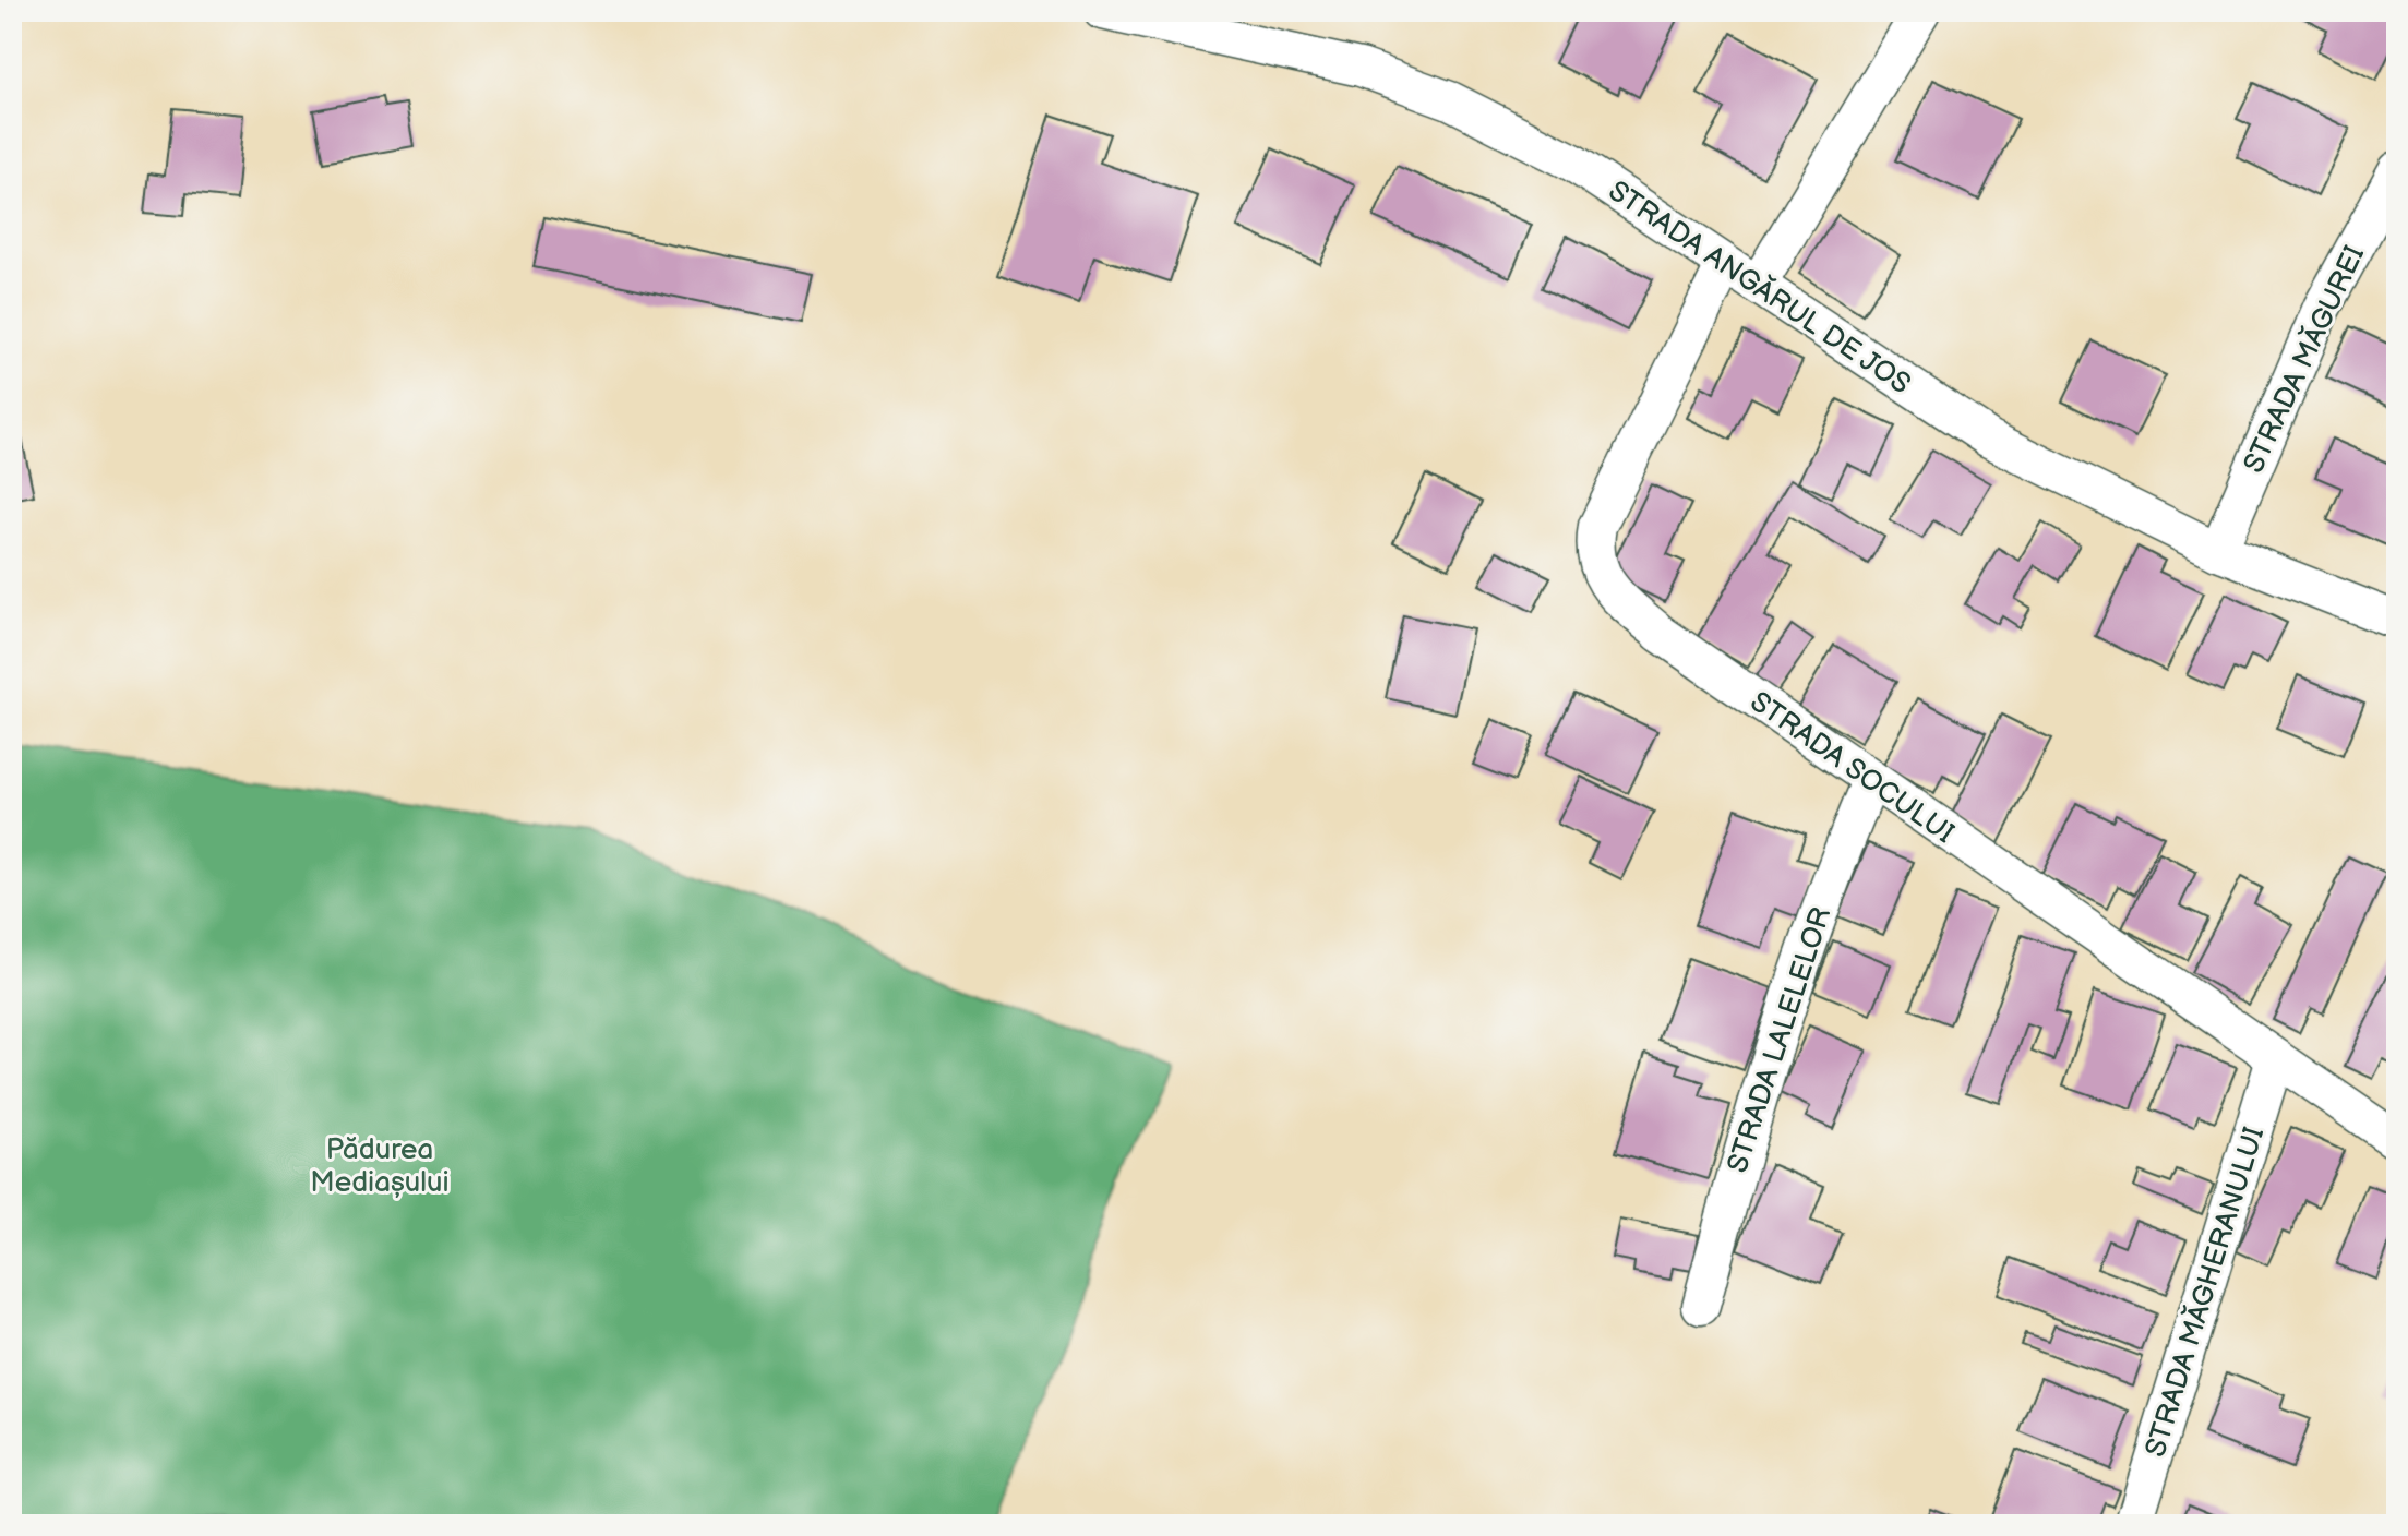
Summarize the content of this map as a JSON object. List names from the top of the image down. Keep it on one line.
{"streets":{"street":["STRADA ANGĂRUL DE JOS","STRADA MĂGUREI","STRADA SOCULUI","STRADA LALELELOR","STRADA MĂGHERANULUI"]},"crossings":[["STRADA ANGĂRUL DE JOS","STRADA MĂGUREI"],["STRADA ANGĂRUL DE JOS","STRADA SOCULUI"],["STRADA SOCULUI","STRADA LALELELOR"],["STRADA SOCULUI","STRADA MĂGHERANULUI"]],"parks":["Pădurea Mediașului"]}
